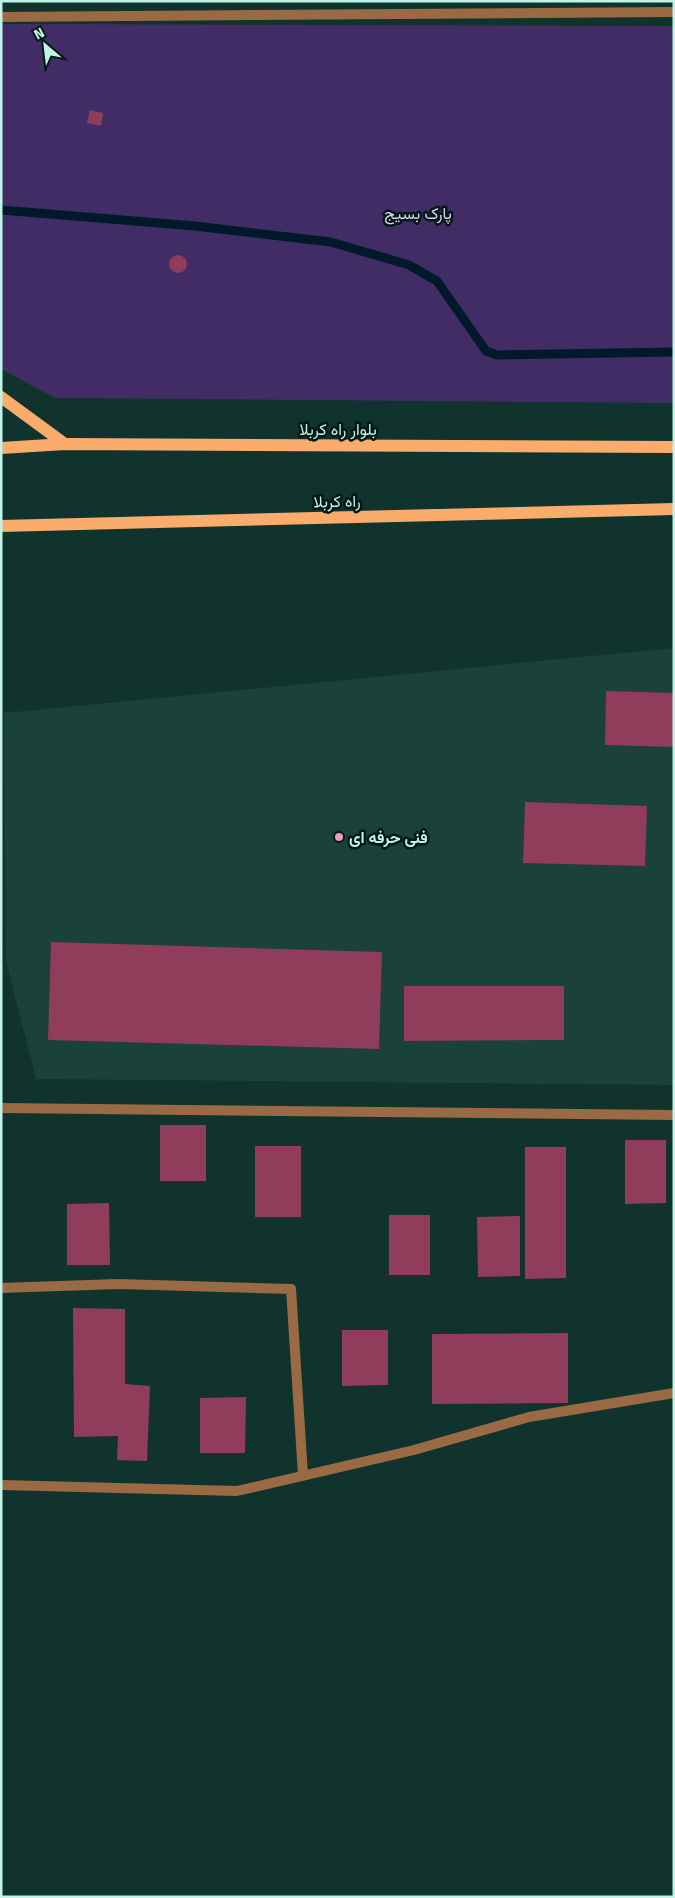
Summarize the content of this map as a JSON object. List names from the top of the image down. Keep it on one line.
{"streets":{"main road":["بلوار راه کربلا","راه کربلا"]},"parks":["پارک بسیج"],"places":["فنی حرفه ای"],"north":"top left"}
